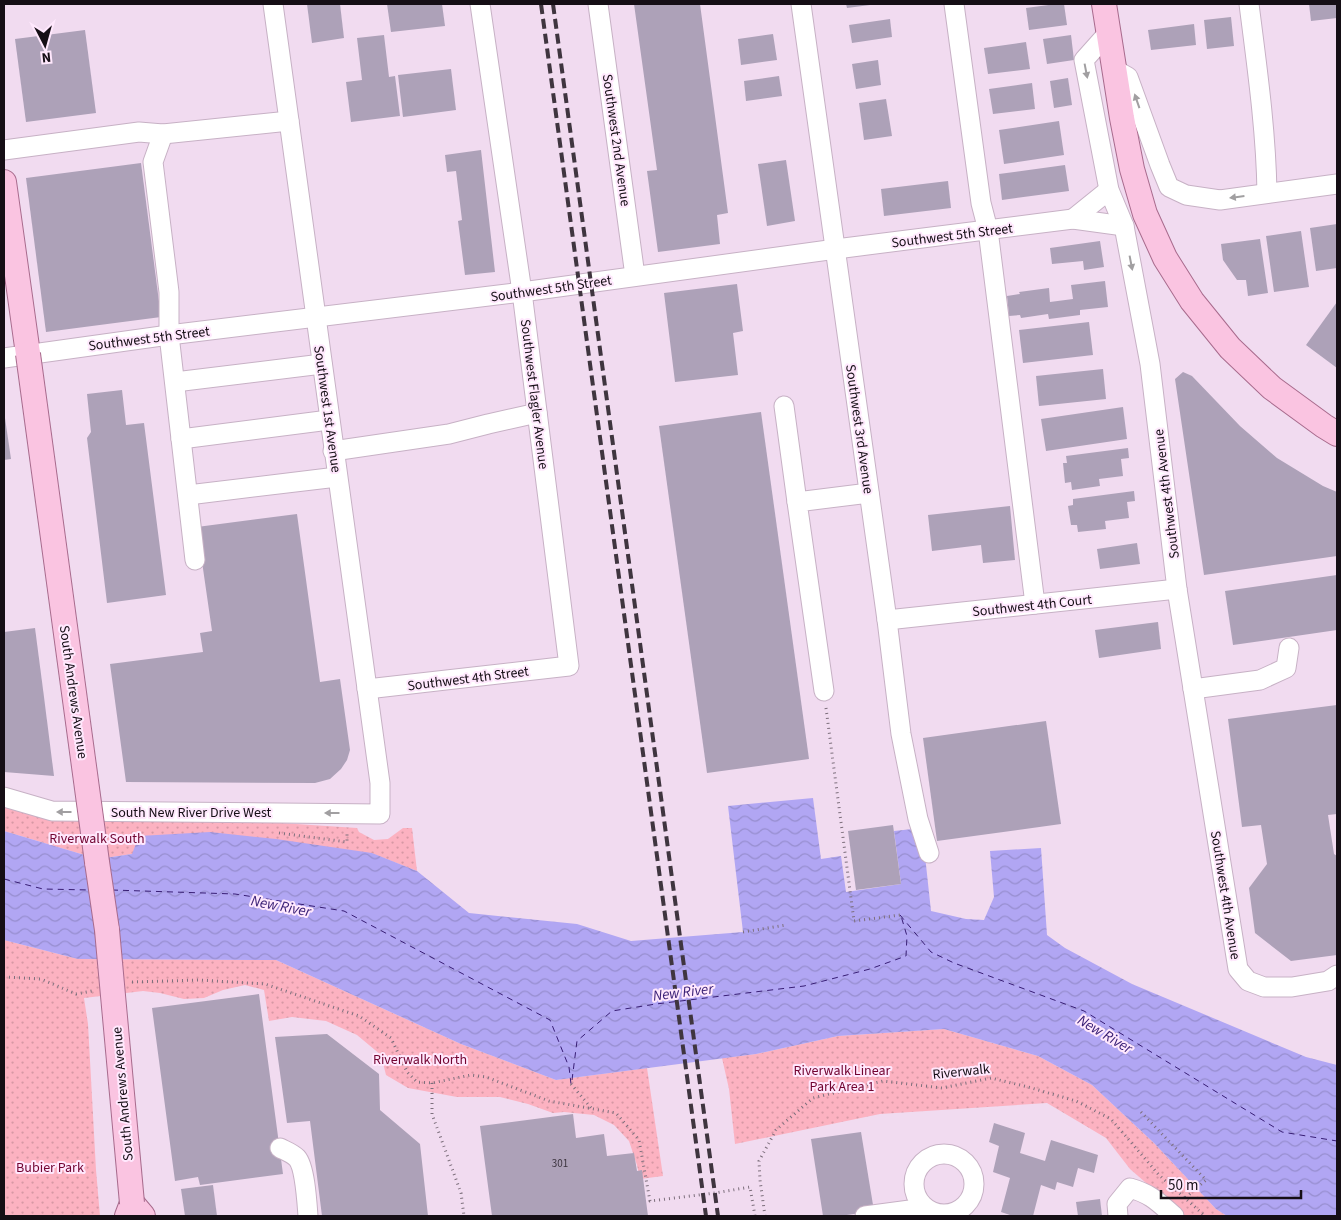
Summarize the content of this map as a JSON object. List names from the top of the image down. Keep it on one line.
{"streets":{"main road":["South Andrews Avenue"],"street":["Southwest 2nd Avenue","Southwest 5th Street","Southwest Flagler Avenue","Southwest 1st Avenue","Southwest 3rd Avenue","Southwest 4th Avenue","Southwest 4th Court","Southwest 4th Street","South New River Drive West"],"path":["Riverwalk"]},"crossings":[["Southwest 2nd Avenue","Southwest 5th Street"],["Southwest 5th Street","Southwest Flagler Avenue"],["Southwest 5th Street","Southwest 1st Avenue"],["Southwest 5th Street","Southwest 3rd Avenue"],["Southwest 5th Street","Southwest 4th Avenue"],["Southwest 5th Street","South Andrews Avenue"],["Southwest Flagler Avenue","Southwest 4th Street"],["Southwest 1st Avenue","Southwest 4th Street"],["Southwest 1st Avenue","South New River Drive West"],["Southwest 3rd Avenue","Southwest 4th Court"],["Southwest 4th Avenue","Southwest 4th Court"]],"one_way":["South New River Drive West"],"water":["New River"],"parks":["Riverwalk South","Riverwalk North","Riverwalk Linear Park Area 1","Bubier Park"],"house_numbers":["301"],"scale_bar":"50 m","north":"bottom"}
